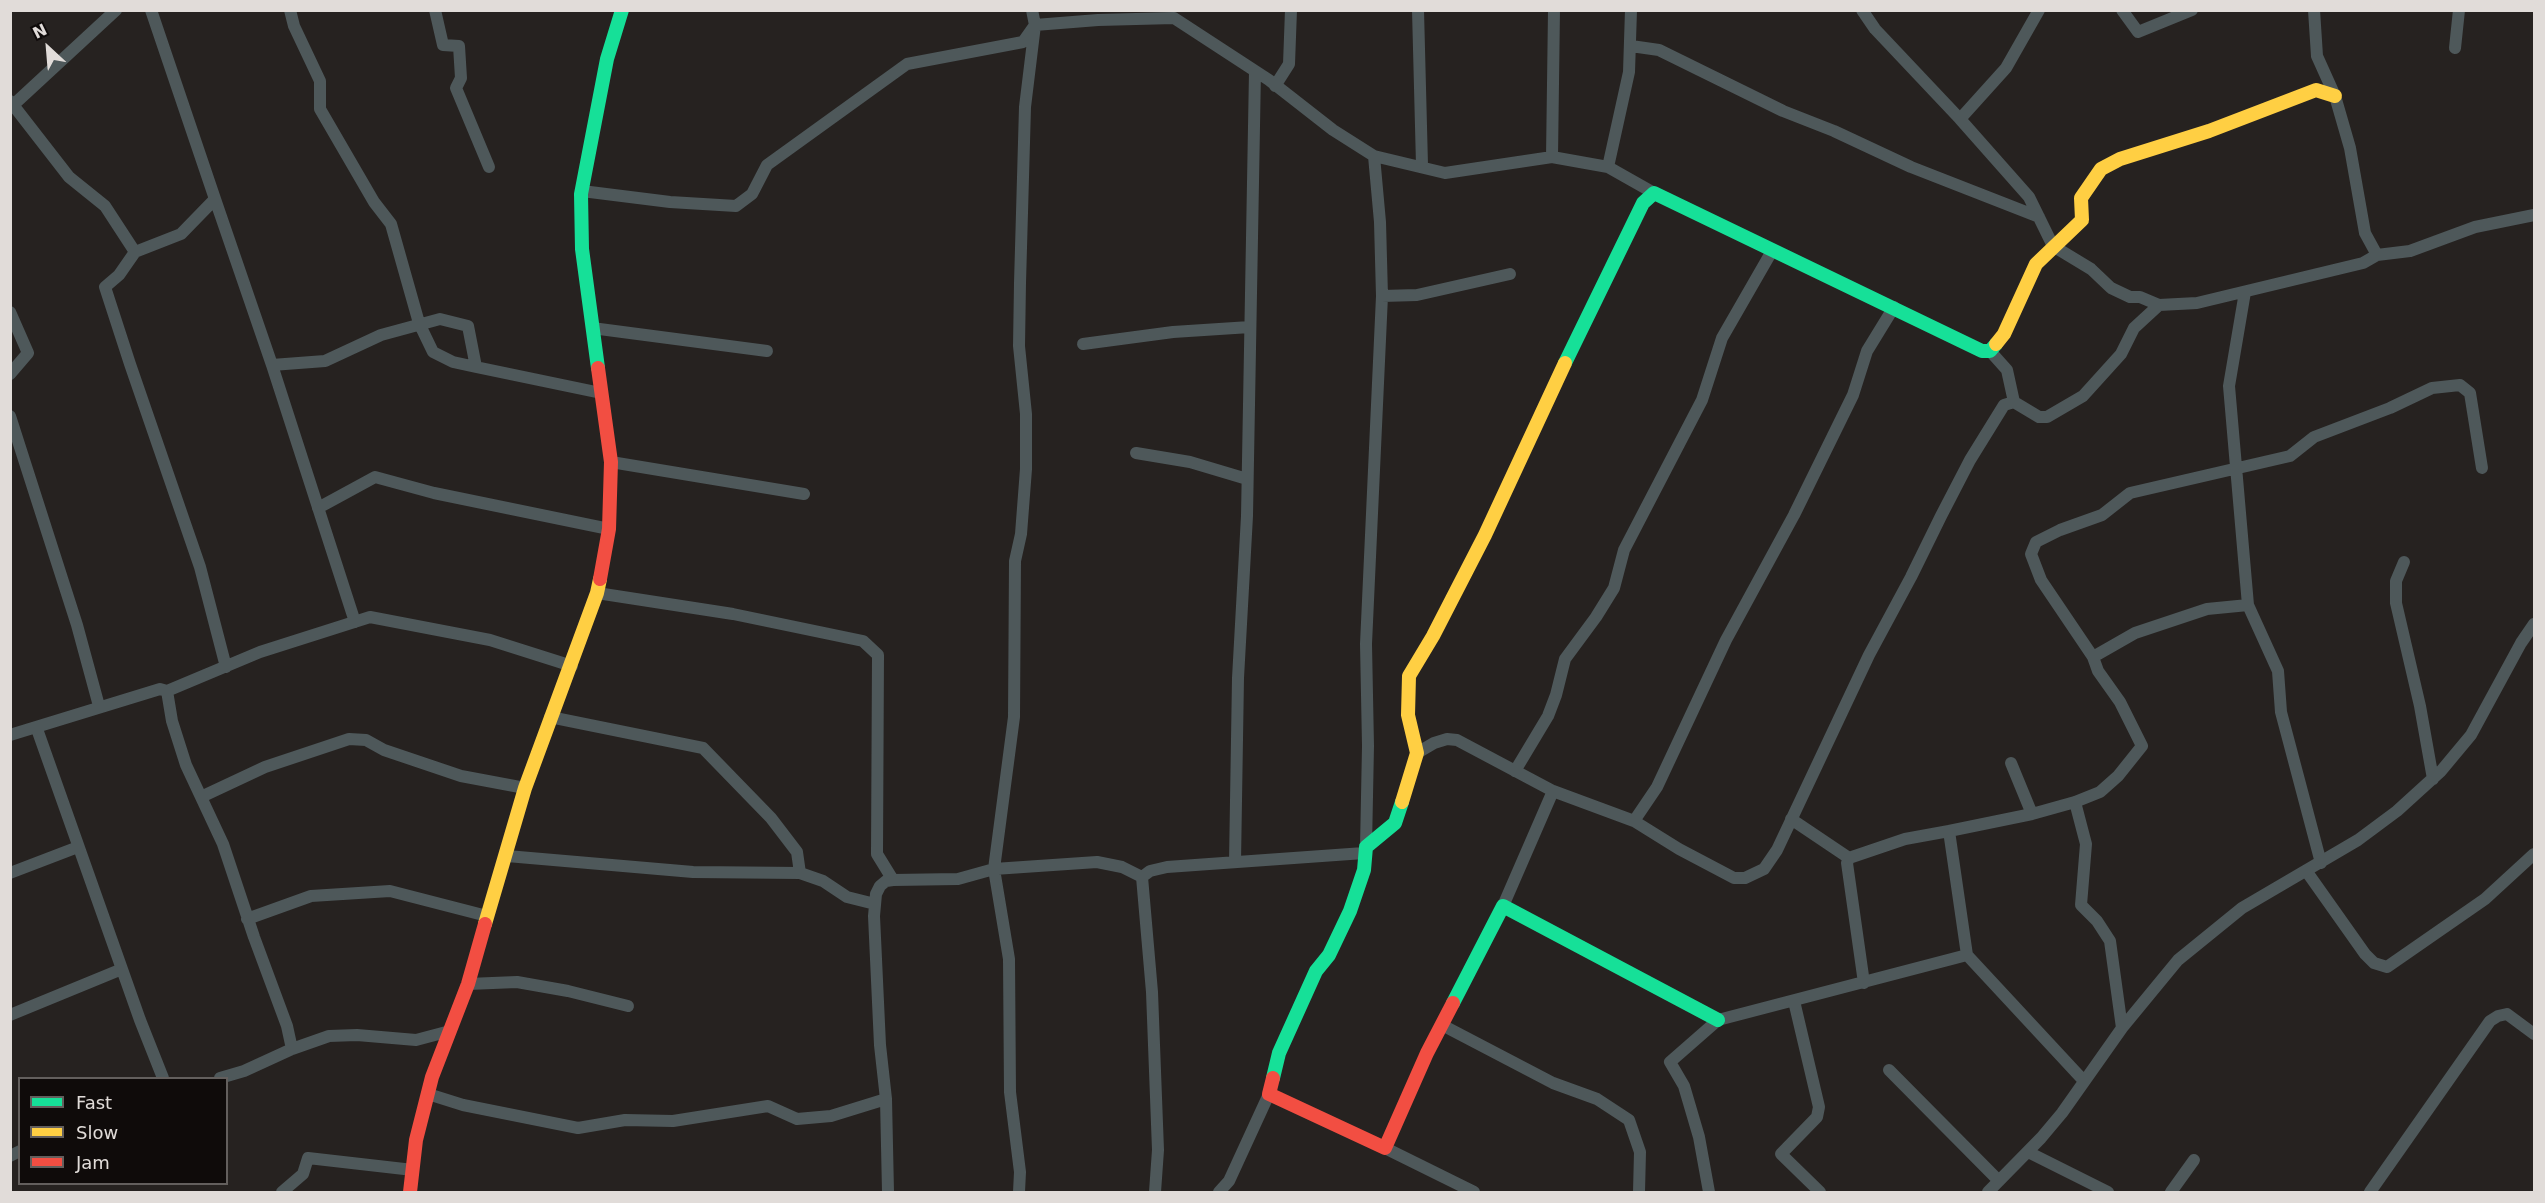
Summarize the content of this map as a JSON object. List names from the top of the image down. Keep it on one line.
{"legend":["Fast","Slow","Jam"],"north":"top left"}
